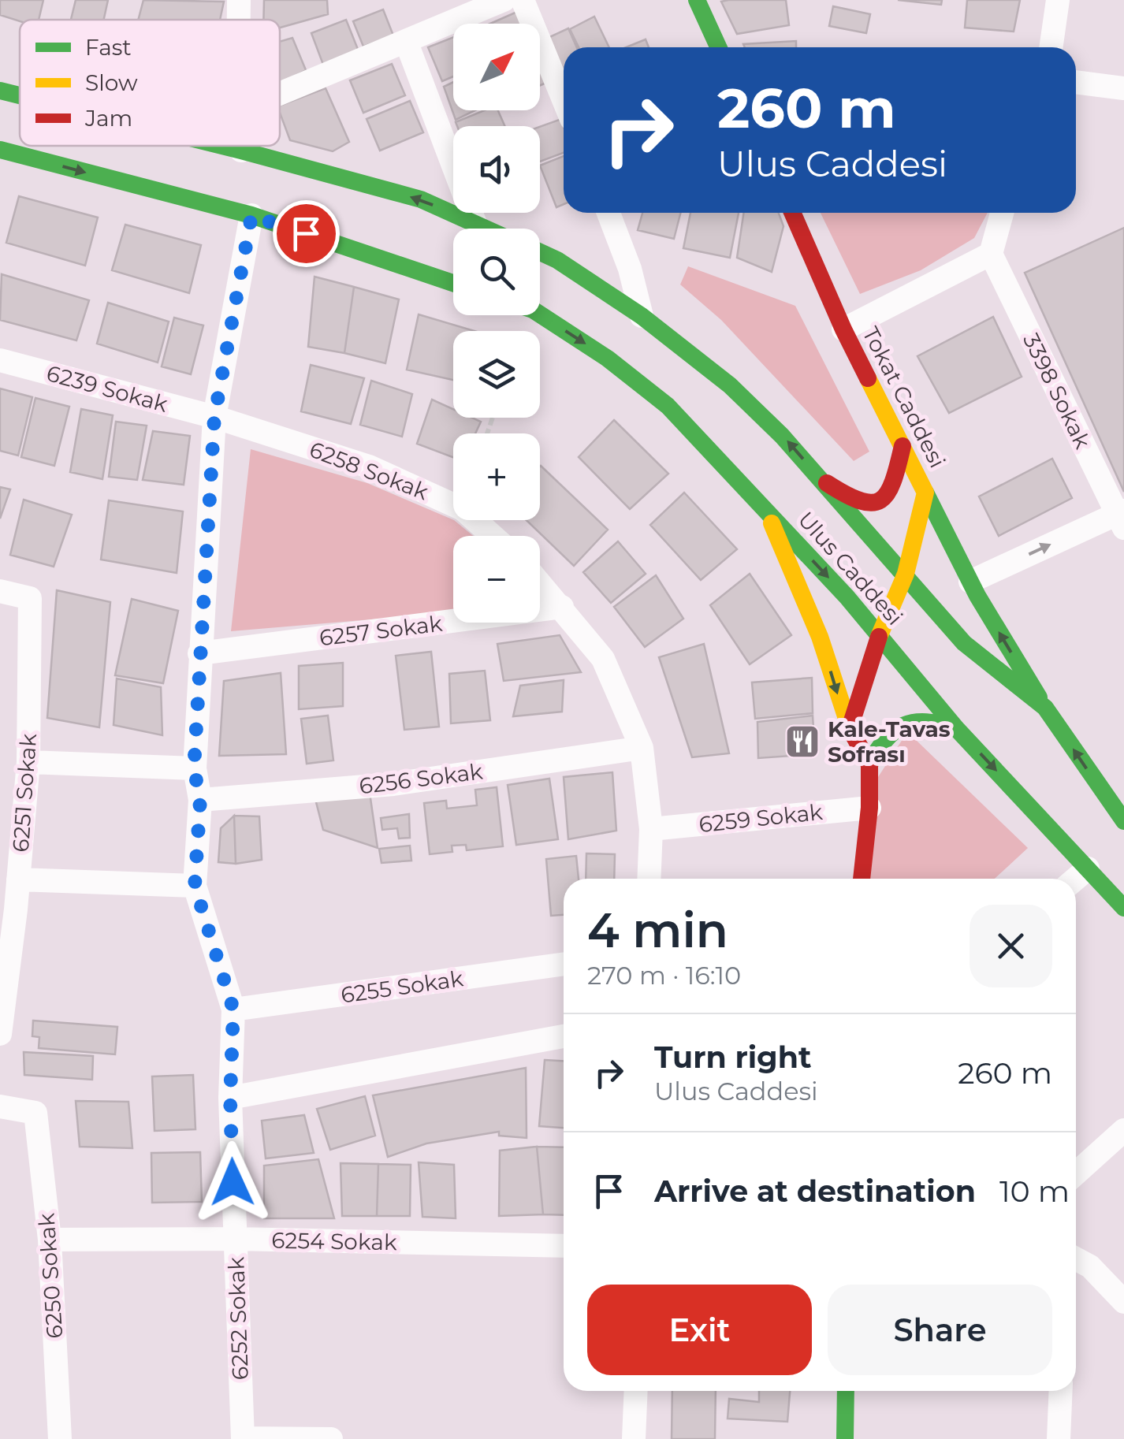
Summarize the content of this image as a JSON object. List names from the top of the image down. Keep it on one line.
{"streets":{"main road":["Tokat Caddesi","Ulus Caddesi"],"street":["6239 Sokak","3398 Sokak","6258 Sokak","6257 Sokak","6256 Sokak","6251 Sokak","6259 Sokak","6255 Sokak","6254 Sokak","6250 Sokak","6252 Sokak"]},"crossings":[["6239 Sokak","6258 Sokak"],["6239 Sokak","6252 Sokak"],["Tokat Caddesi","Ulus Caddesi"],["6258 Sokak","6252 Sokak"],["6257 Sokak","6252 Sokak"],["6256 Sokak","6252 Sokak"],["6255 Sokak","6252 Sokak"],["6254 Sokak","6250 Sokak"],["6254 Sokak","6252 Sokak"]],"places":{"restaurant":["Kale-Tavas Sofrası"]},"legend":["Fast","Slow","Jam"],"north":"top right","page":{"map_buttons":["+","−"],"turn":["260 m","Ulus Caddesi"],"heading":["4 min","270 m · 16:10"],"list":[{"name":"Turn right","note":"Ulus Caddesi","value":"260 m"},{"name":"Arrive at destination","value":"10 m"}],"buttons":["Exit","Share"]}}
